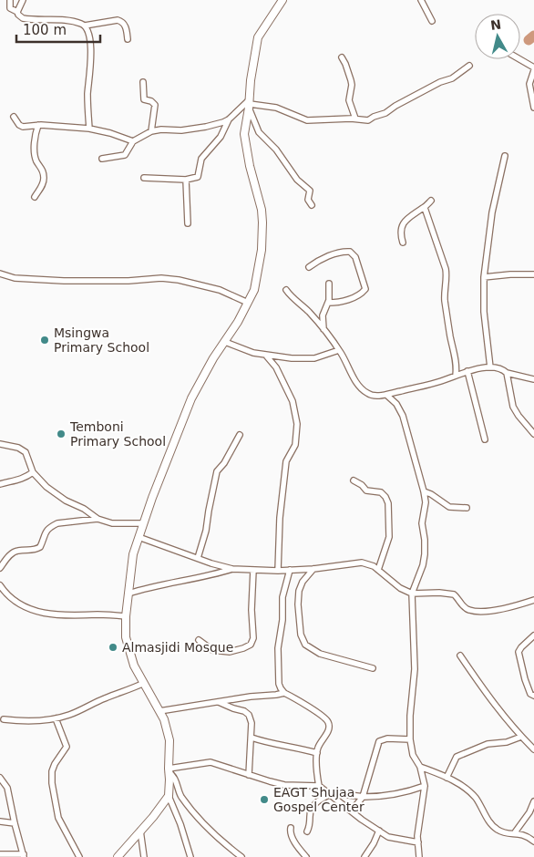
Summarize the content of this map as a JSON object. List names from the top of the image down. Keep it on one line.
{"places":["Msingwa Primary School","Temboni Primary School","Almasjidi Mosque","EAGT Shujaa Gospel Center"],"scale_bar":"100 m","north":"top"}
